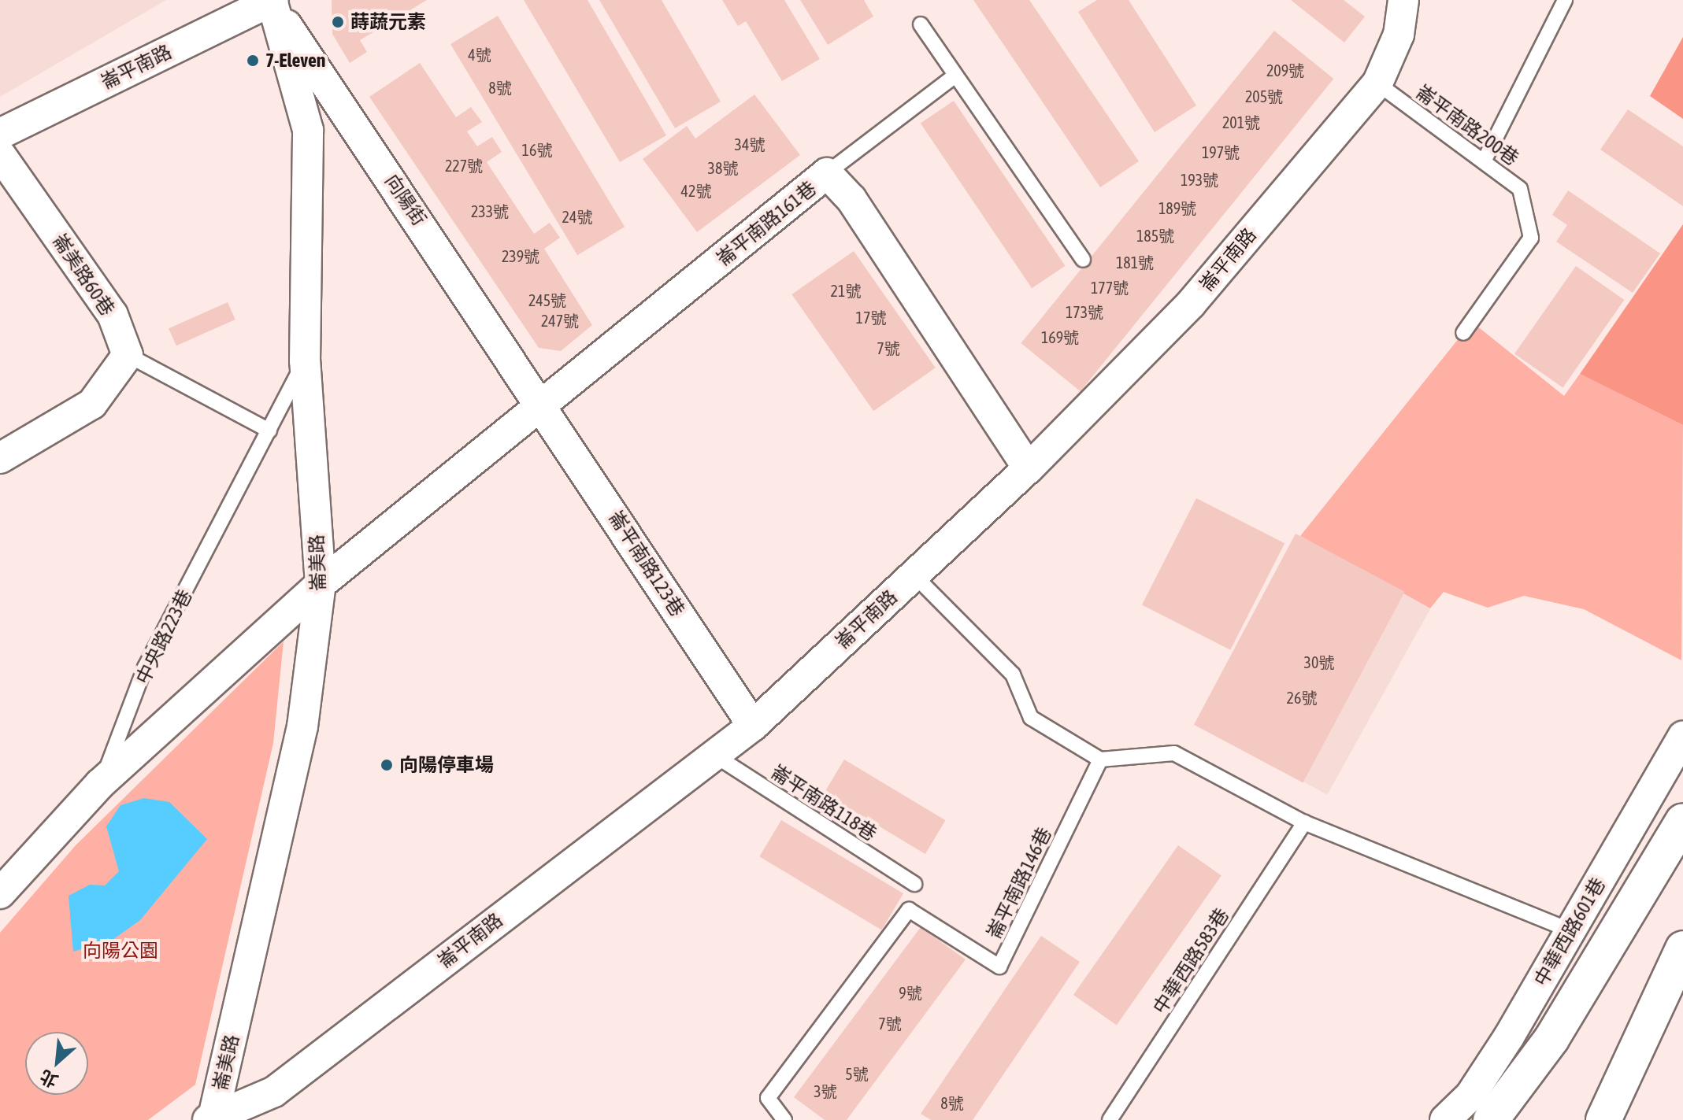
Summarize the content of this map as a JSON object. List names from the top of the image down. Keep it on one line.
{"streets":{"street":["崙平南路","向陽街","崙平南路161巷","崙美路60巷","崙美路","崙平南路123巷","中央路223巷","中華西路601巷"],"lane":["崙平南路200巷","崙平南路118巷","崙平南路146巷","中華西路583巷"]},"crossings":[["崙平南路","崙平南路200巷"],["崙平南路","向陽街"],["崙平南路","崙平南路161巷"],["崙平南路","崙美路"],["崙平南路","崙平南路123巷"],["崙平南路","崙平南路118巷"],["向陽街","崙平南路161巷"],["向陽街","崙美路"],["向陽街","崙平南路123巷"],["崙平南路161巷","崙美路"],["崙平南路161巷","崙平南路123巷"],["崙平南路161巷","中央路223巷"],["崙美路","中央路223巷"]],"parks":["向陽公園"],"places":["蒔蔬元素","7-Eleven","向陽停車場"],"house_numbers":["4號","209號","8號","205號","201號","34號","16號","197號","227號","38號","193號","42號","189號","233號","24號","185號","239號","181號","177號","21號","245號","173號","17號","247號","169號","7號","30號","26號","9號","7號","5號","3號","8號"],"north":"bottom left"}
